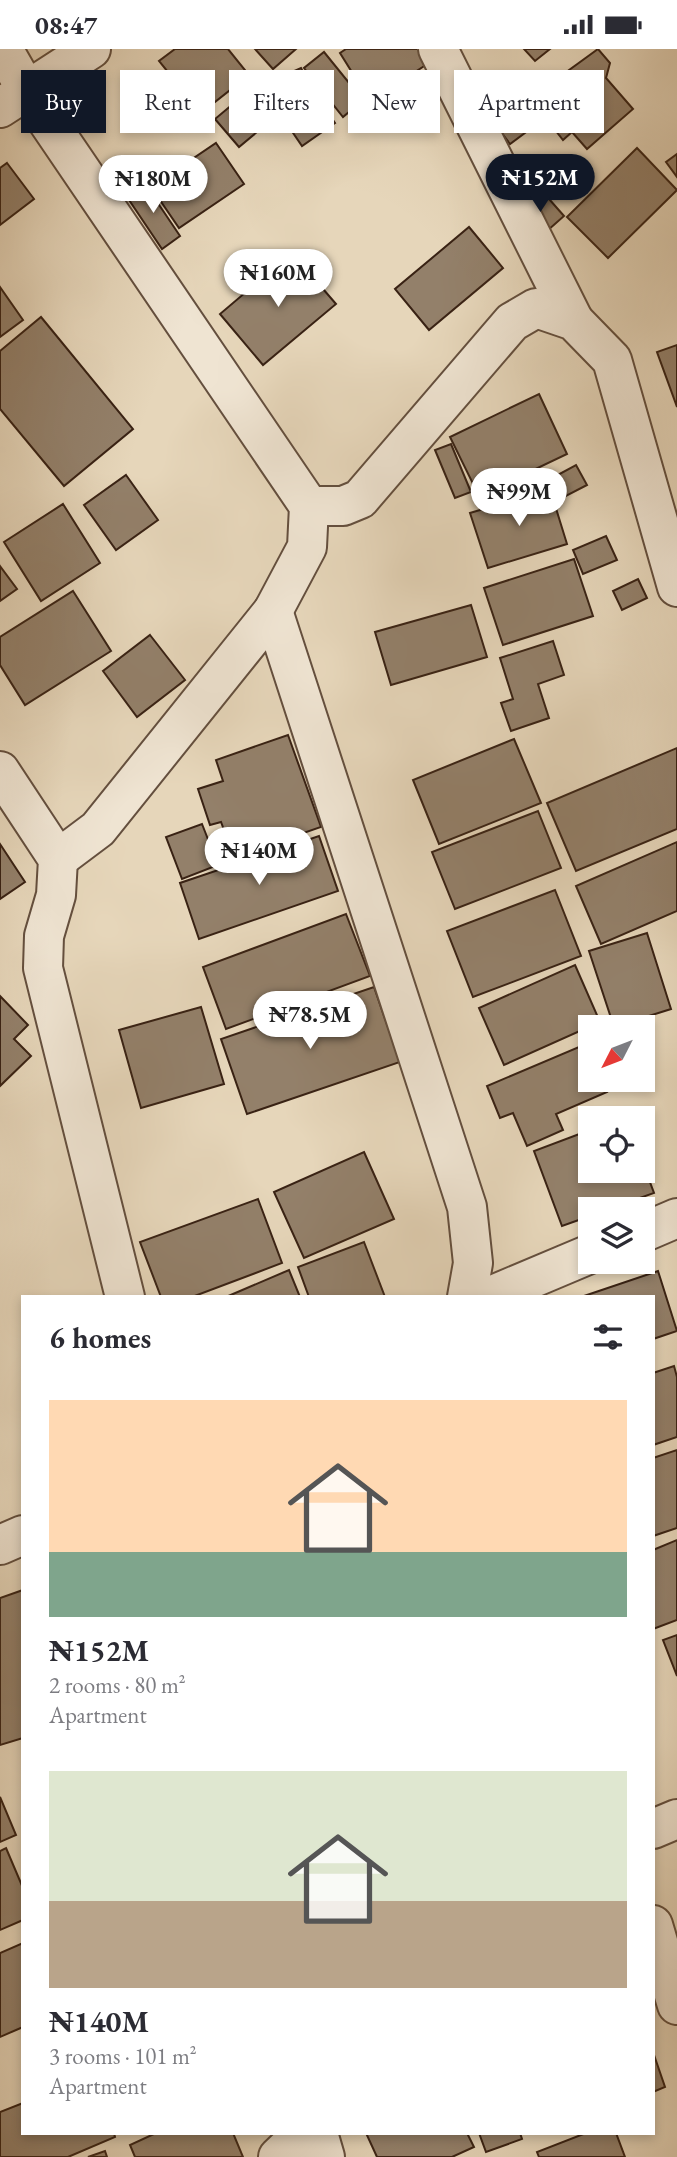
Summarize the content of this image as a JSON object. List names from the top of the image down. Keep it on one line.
{"north":"bottom left","page":{"status":"08:47","chip":["Buy","Rent","Filters","New","Apartment"],"price":["₦152M","₦180M","₦160M","₦99M","₦140M","₦78.5M"],"heading":"6 homes","list":[{"name":"₦152M","note":"2 rooms · 80 m² · Apartment"},{"name":"₦140M","note":"3 rooms · 101 m² · Apartment"}]}}
